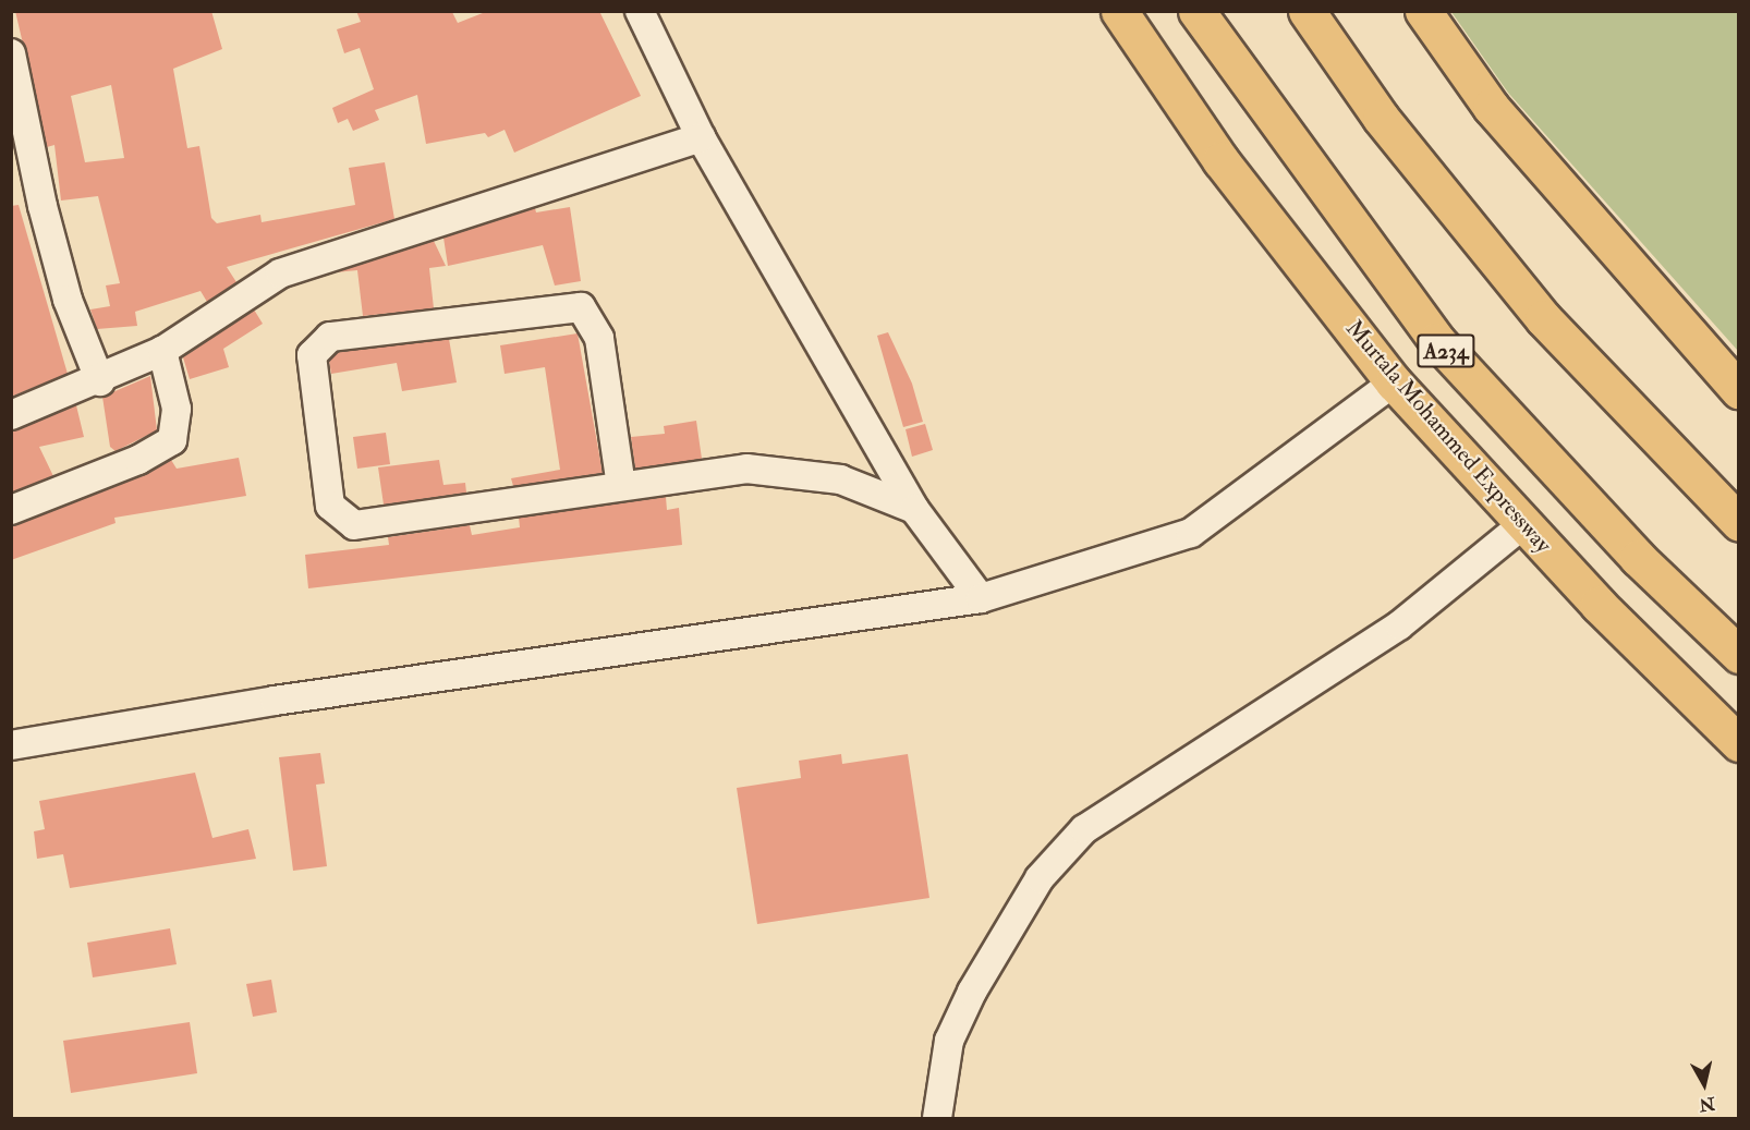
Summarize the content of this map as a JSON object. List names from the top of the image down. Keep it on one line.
{"streets":{"highway":["A234","Murtala Mohammed Expressway"]},"north":"bottom"}
